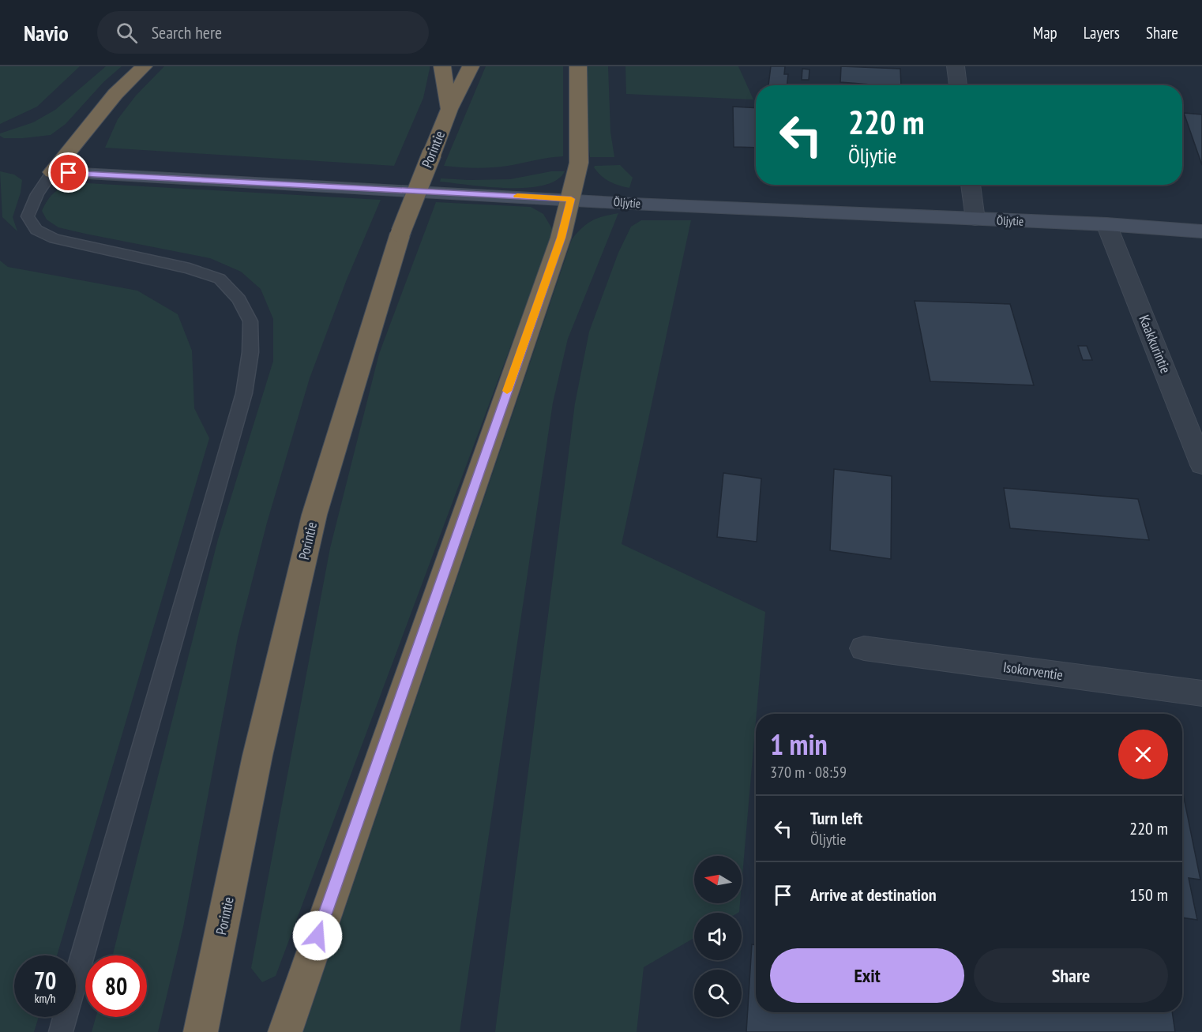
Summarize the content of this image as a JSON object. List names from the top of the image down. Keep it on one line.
{"streets":{"highway":["Porintie"],"main road":["Öljytie"],"street":["Kaakkurintie","Isokorventie"]},"crossings":[["Öljytie","Kaakkurintie"]],"north":"left","page":{"header":"Navio","search":"Search here","nav":["Map","Layers","Share"],"turn":["220 m","Öljytie"],"heading":["1 min","370 m · 08:59"],"list":[{"name":"Turn left","note":"Öljytie","value":"220 m"},{"name":"Arrive at destination","value":"150 m"}],"buttons":["Exit","Share"],"speed":"70 km/h","limit":"80"}}
